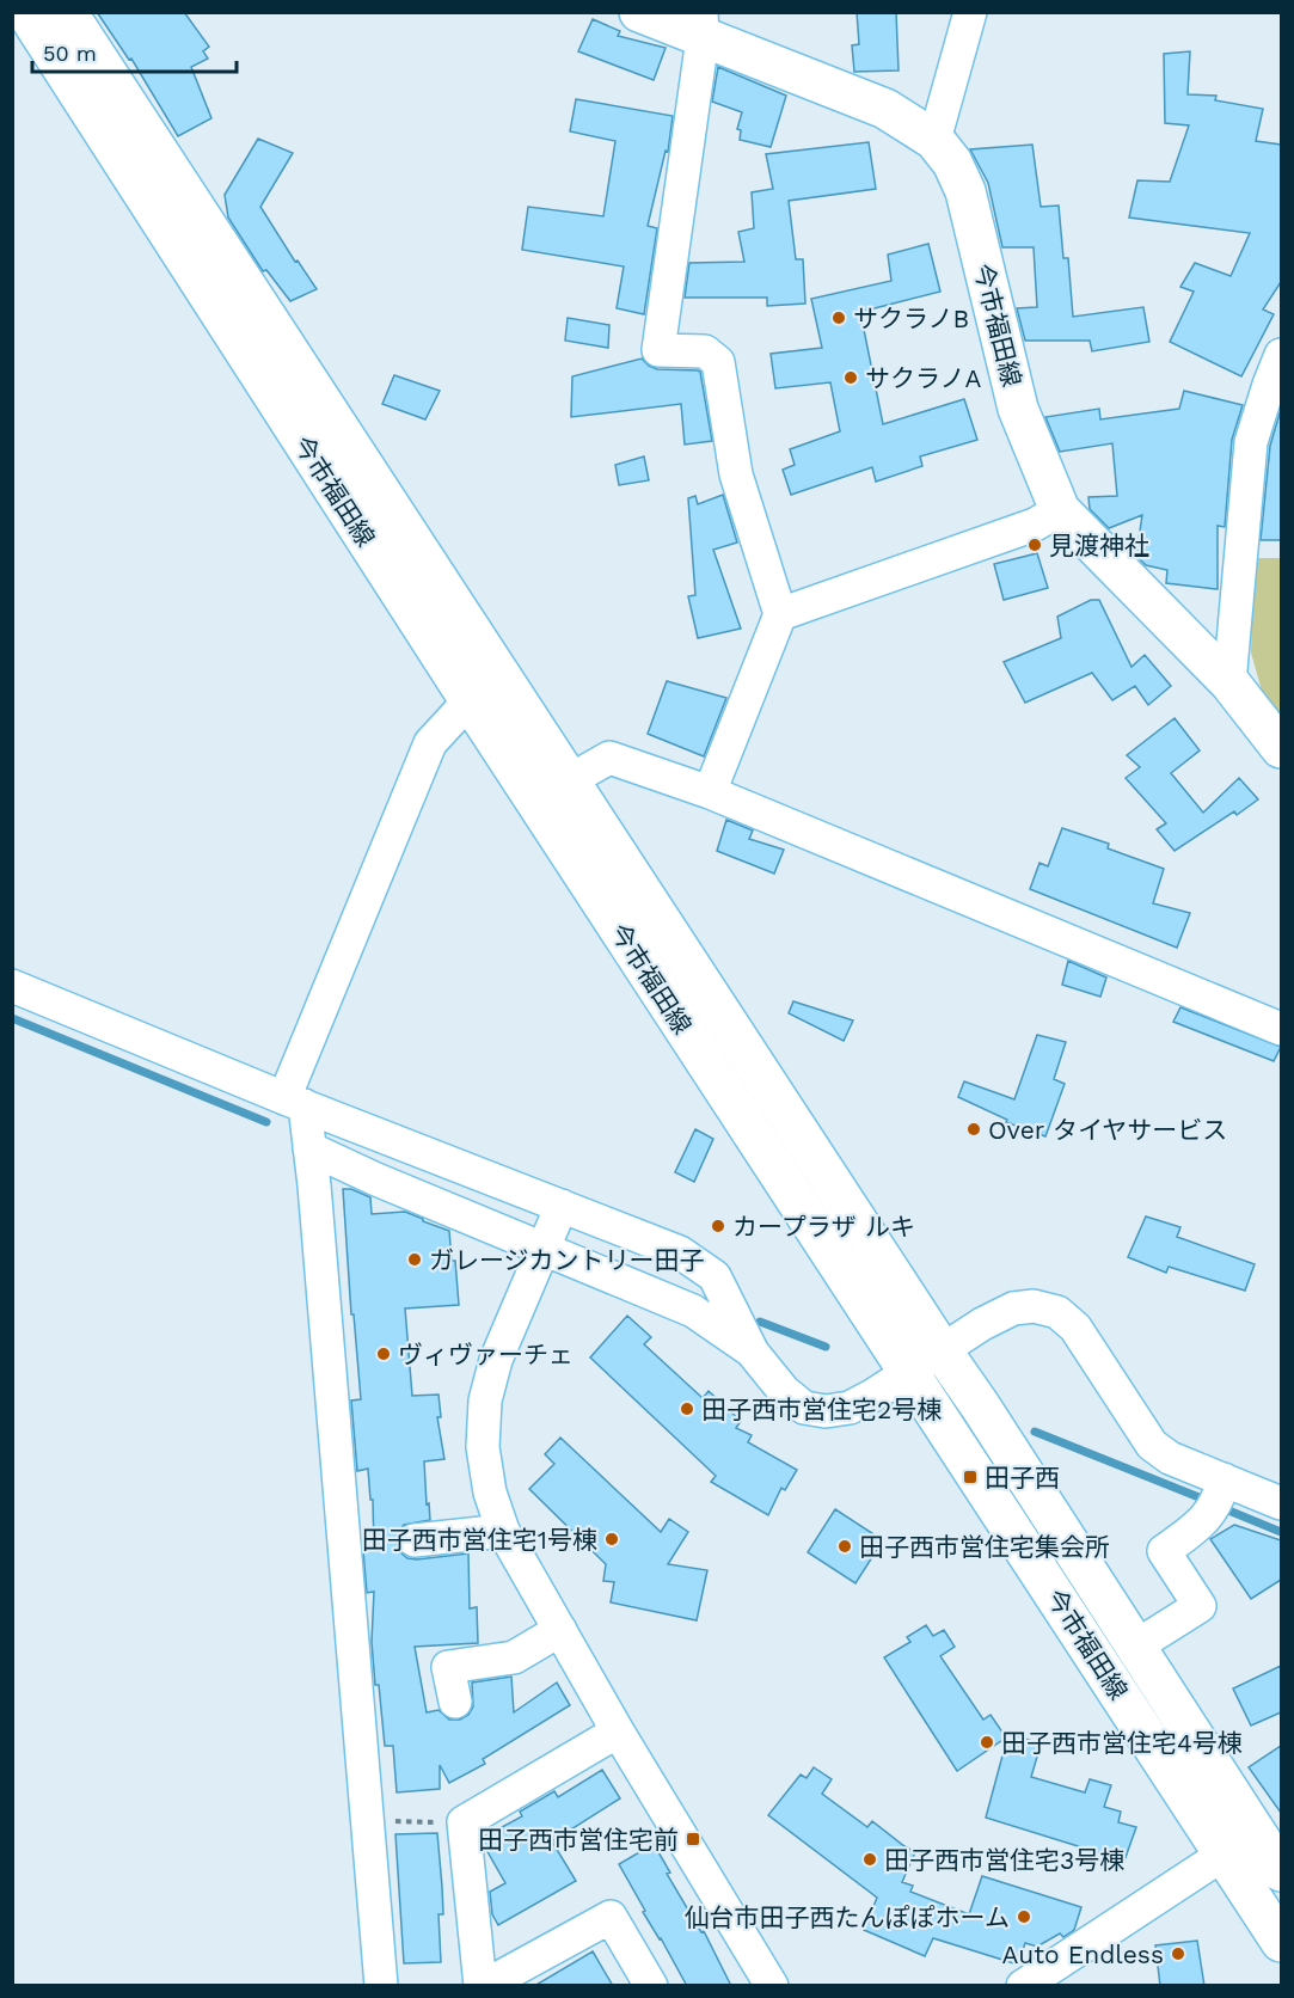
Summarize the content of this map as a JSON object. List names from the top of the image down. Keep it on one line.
{"streets":{"main road":["今市福田線"]},"places":{"other":["サクラノB","サクラノA","見渡神社","Over タイヤサービス","カープラザ ルキ","ガレージカントリー田子","ヴィヴァーチェ","田子西市営住宅2号棟","田子西市営住宅1号棟","田子西市営住宅集会所","田子西市営住宅4号棟","田子西市営住宅3号棟","仙台市田子西たんぽぽホーム","Auto Endless"],"transit":["田子西","田子西市営住宅前"]},"scale_bar":"50 m"}
